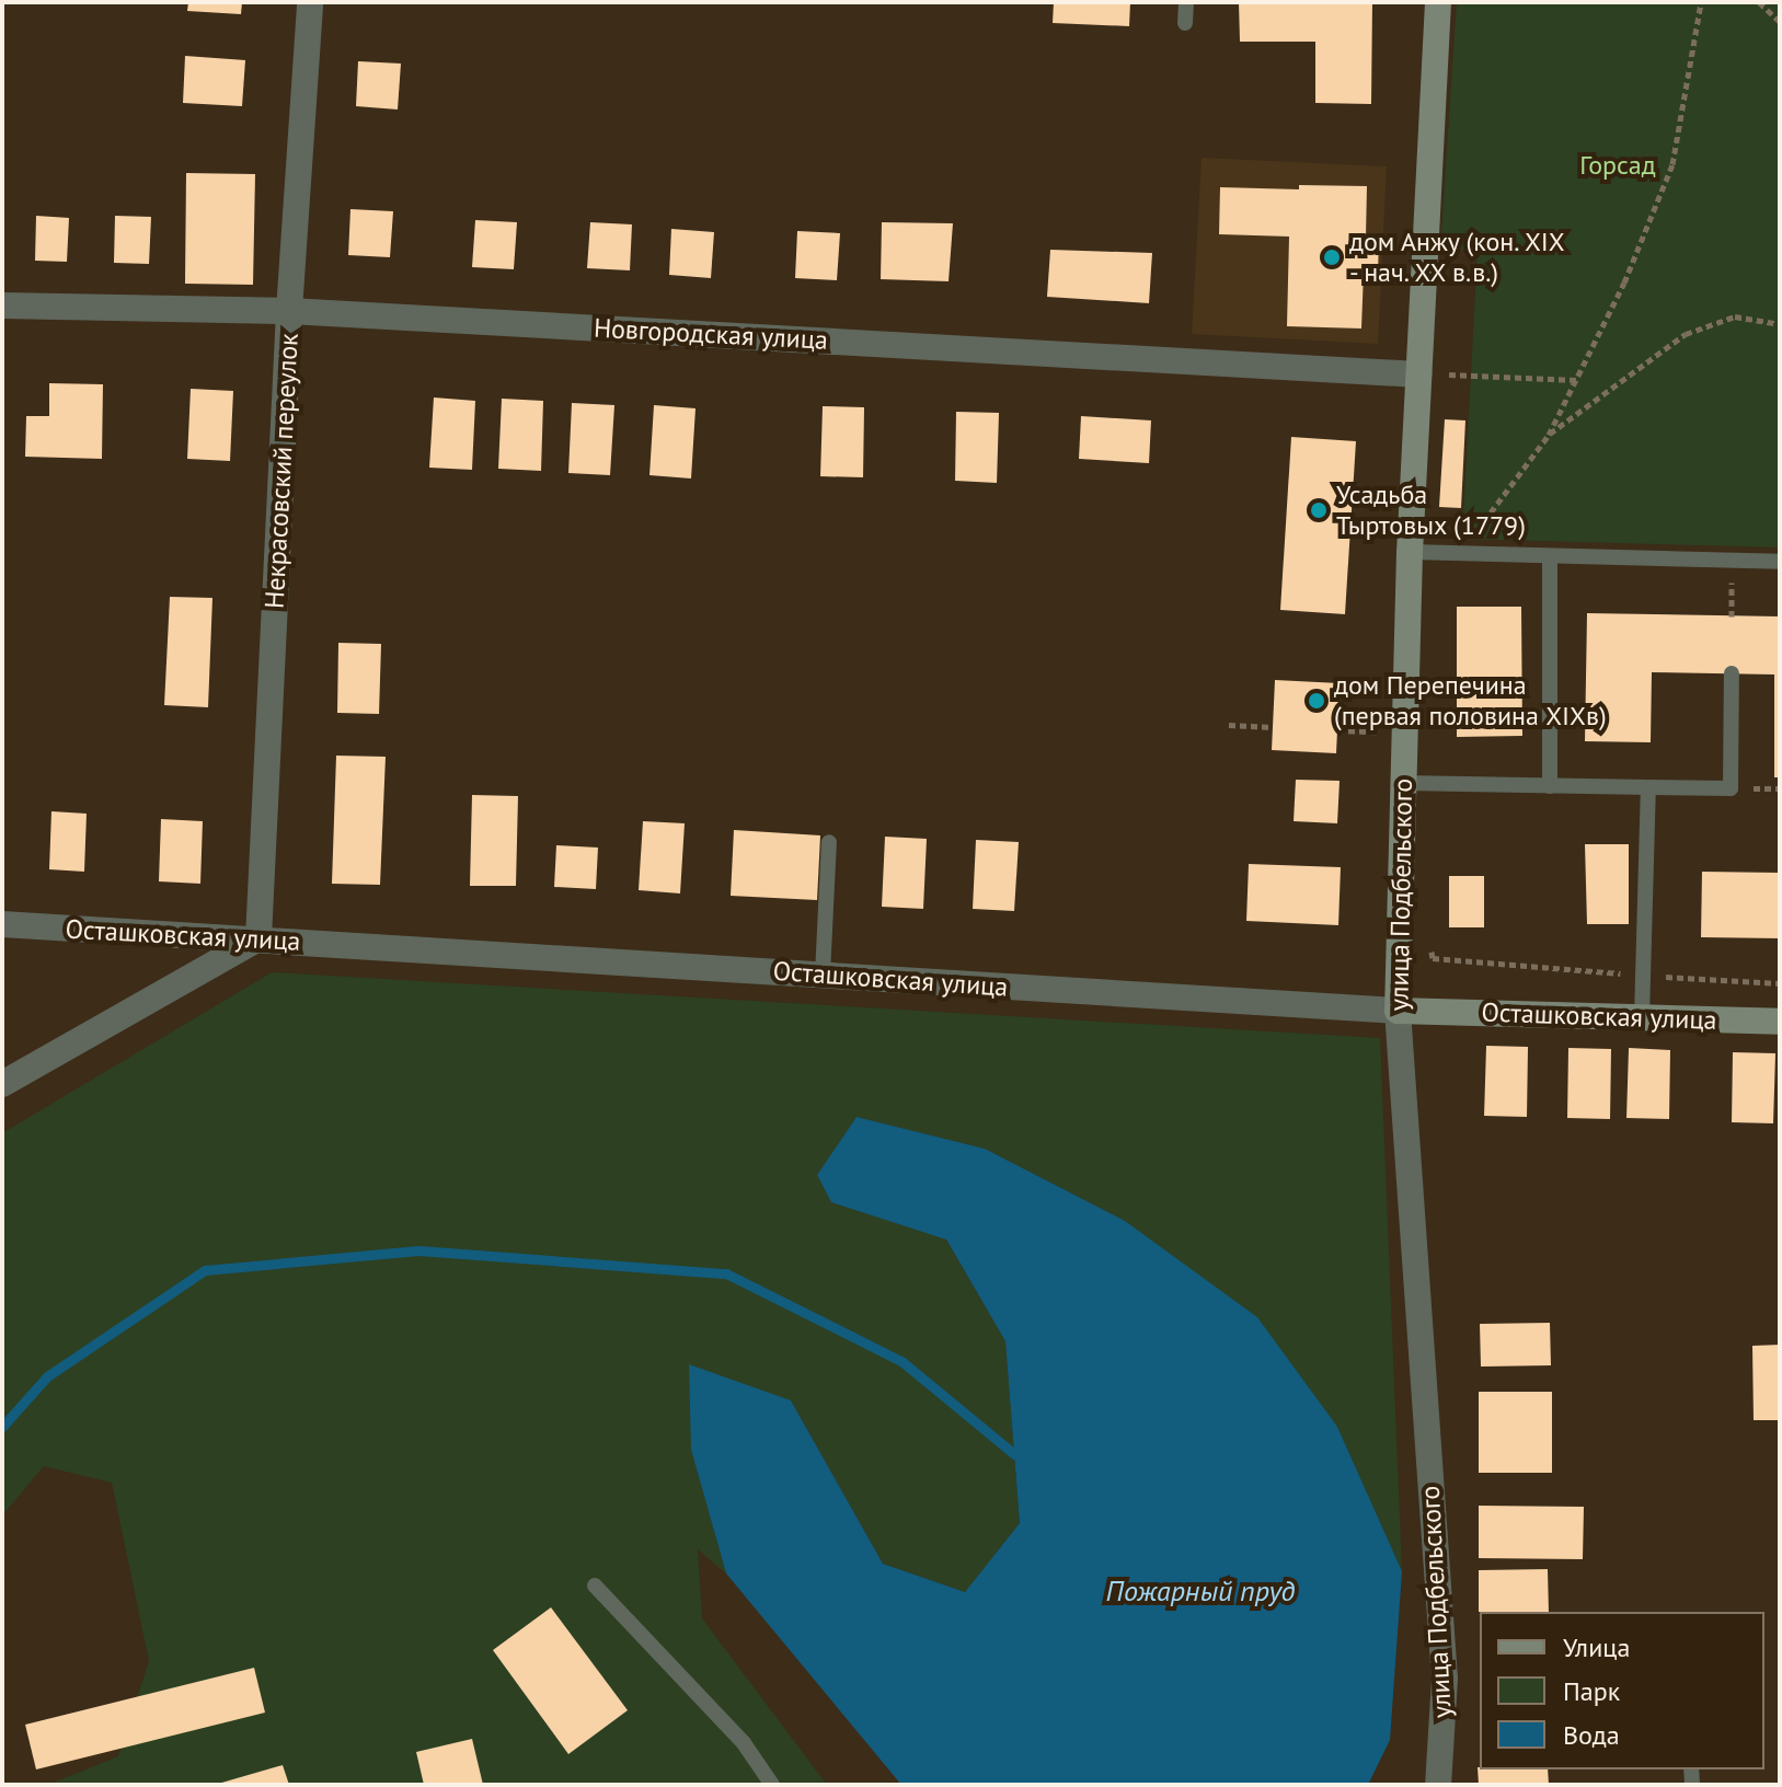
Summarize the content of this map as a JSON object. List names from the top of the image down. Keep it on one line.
{"streets":{"street":["Новгородская улица","Некрасовский переулок","улица Подбельского","Осташковская улица"]},"crossings":[["Новгородская улица","Некрасовский переулок"],["Новгородская улица","улица Подбельского"],["Некрасовский переулок","Осташковская улица"],["улица Подбельского","Осташковская улица"]],"water":["Пожарный пруд"],"parks":["Горсад"],"places":["дом Анжу (кон. XIX - нач. XX в.в.)","Усадьба Тыртовых (1779)","дом Перепечина (первая половина XIXв)"],"legend":["Улица","Парк","Вода"]}
